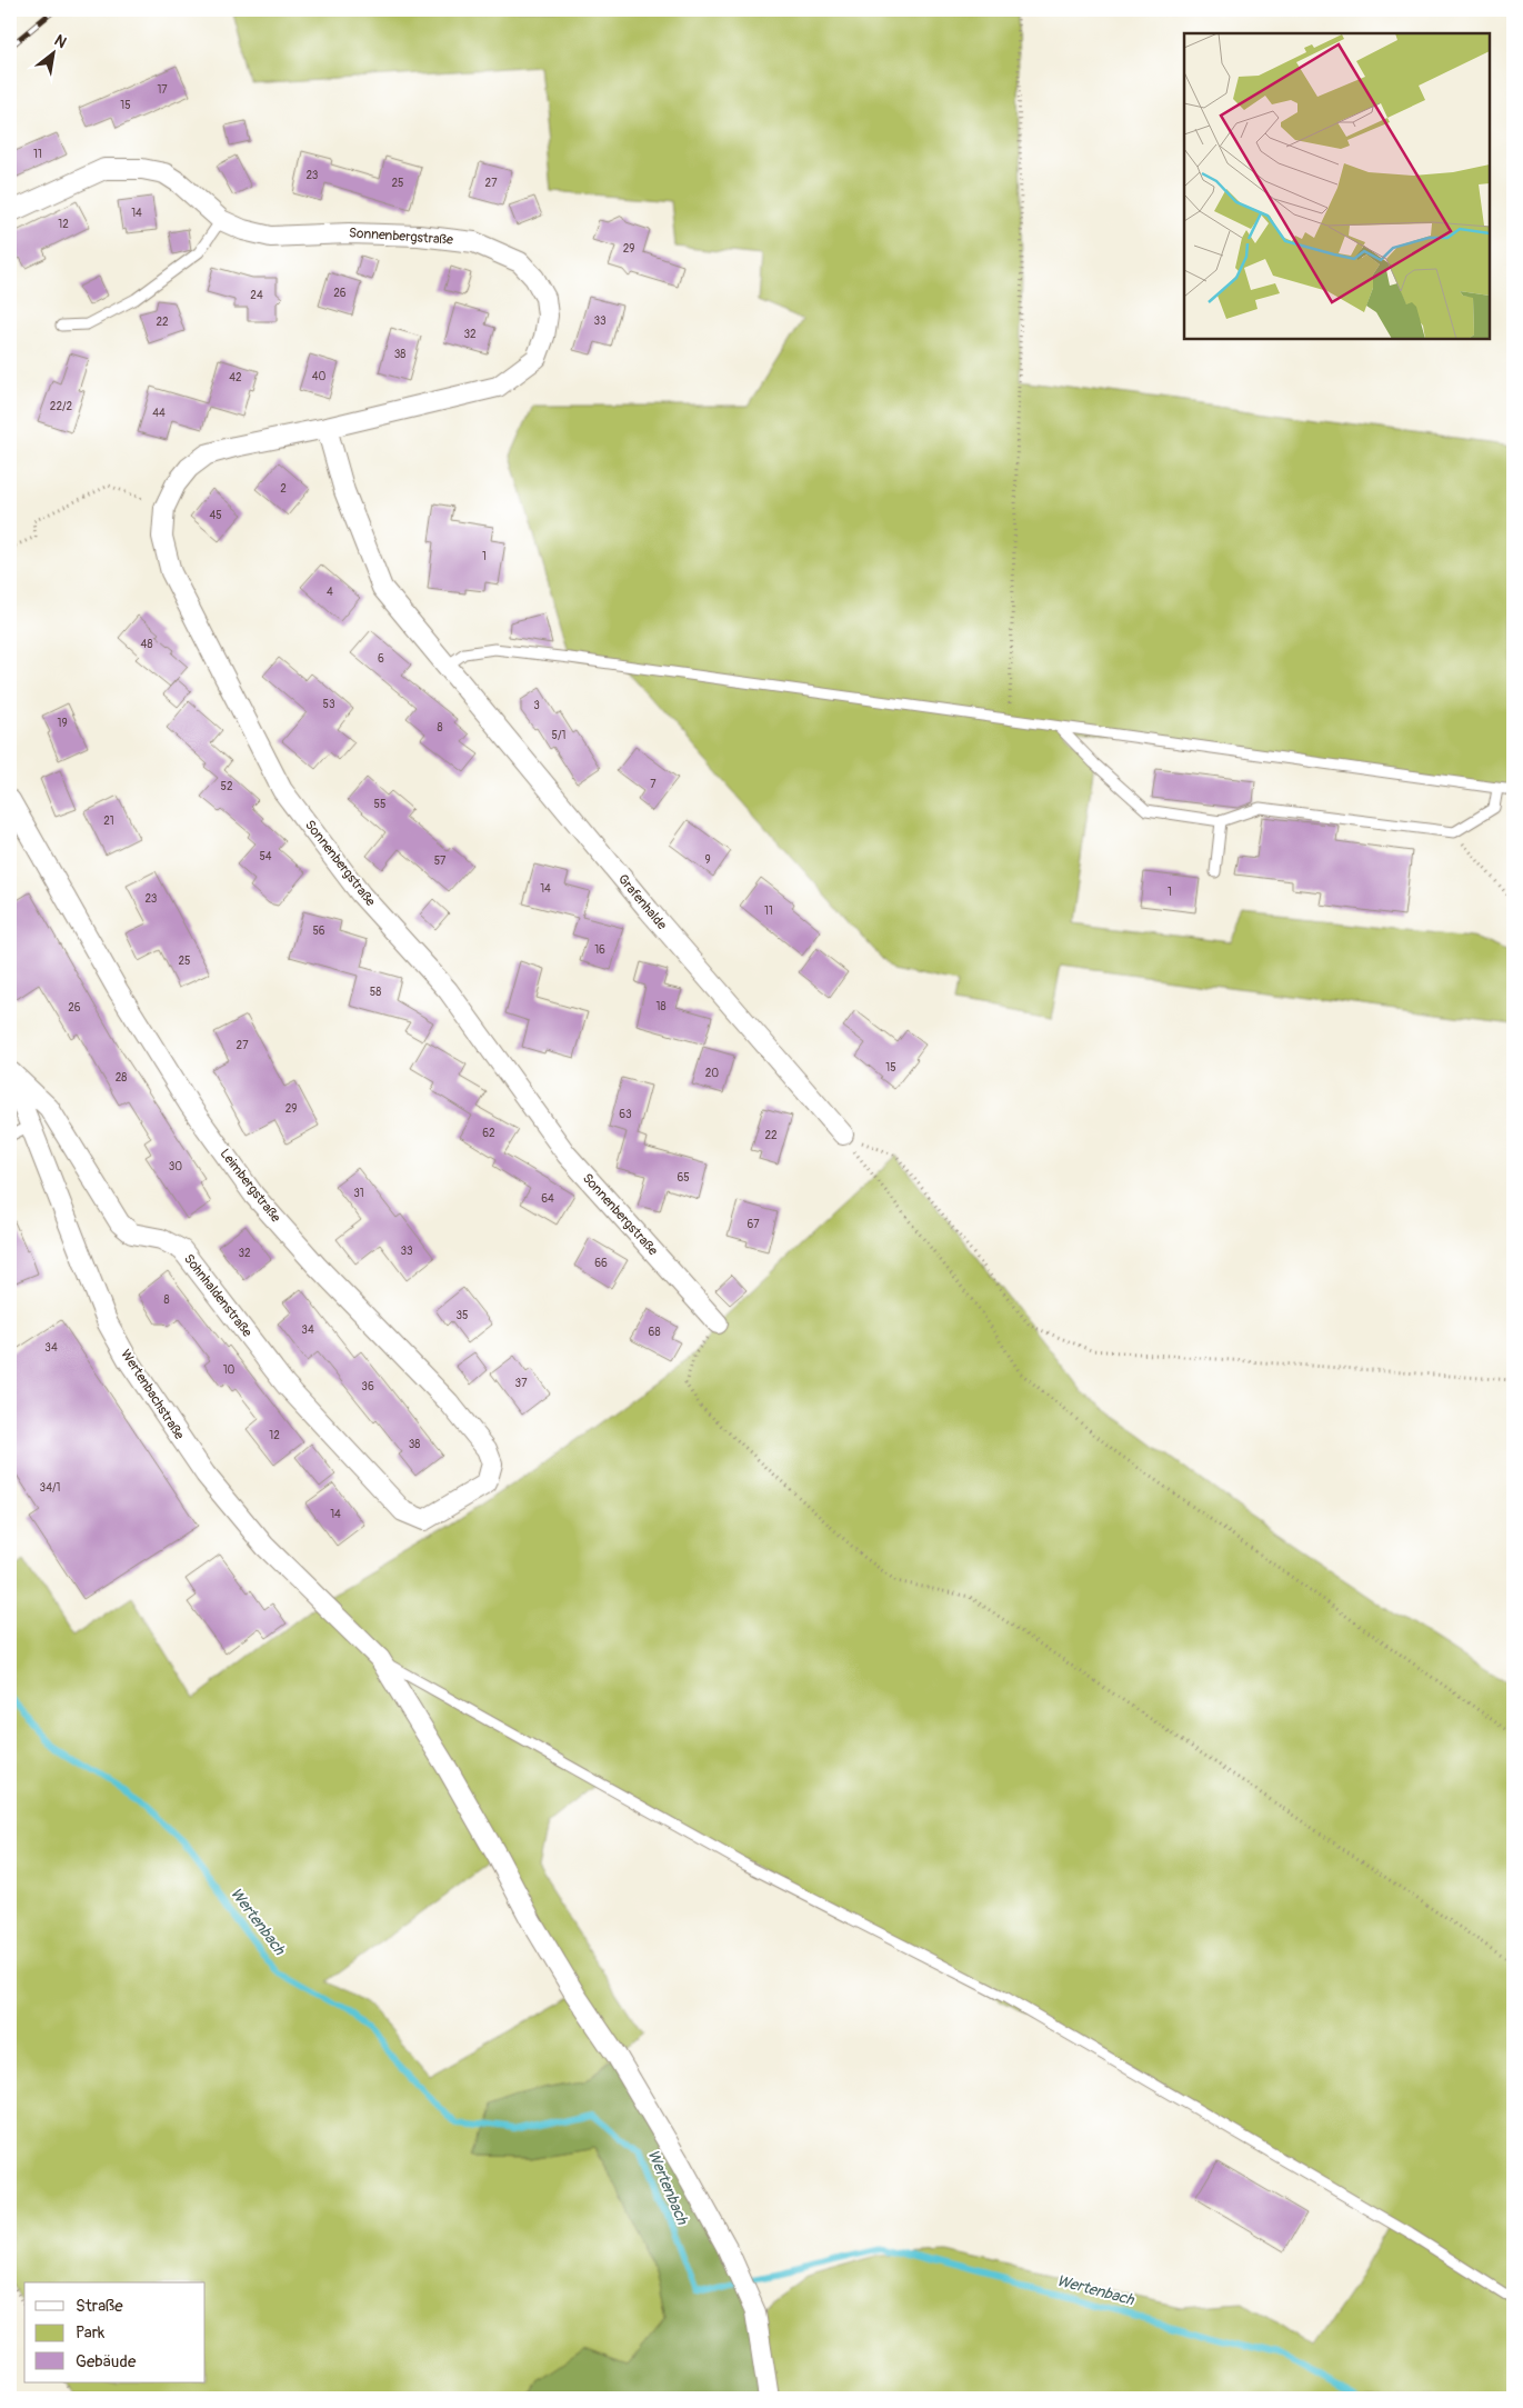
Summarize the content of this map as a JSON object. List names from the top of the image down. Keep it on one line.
{"streets":{"street":["Sonnenbergstraße","Grafenhalde","Leimbergstraße","Sohnhaldenstraße","Wertenbachstraße"]},"crossings":[["Leimbergstraße","Sohnhaldenstraße"],["Sohnhaldenstraße","Wertenbachstraße"]],"water":["Wertenbach"],"house_numbers":["17","15","11","23","25","27","14","12","29","26","24","33","22","32","38","40","42","22/2","44","2","45","1","4","48","6","53","3","19","8","5/1","7","52","55","21","54","9","57","14","1","23","11","56","16","25","58","18","26","27","15","20","28","29","63","62","22","30","65","31","64","67","33","32","66","8","35","34","68","34","10","37","36","12","38","34/1","14"],"legend":["Straße","Park","Gebäude"],"north":"top right"}
